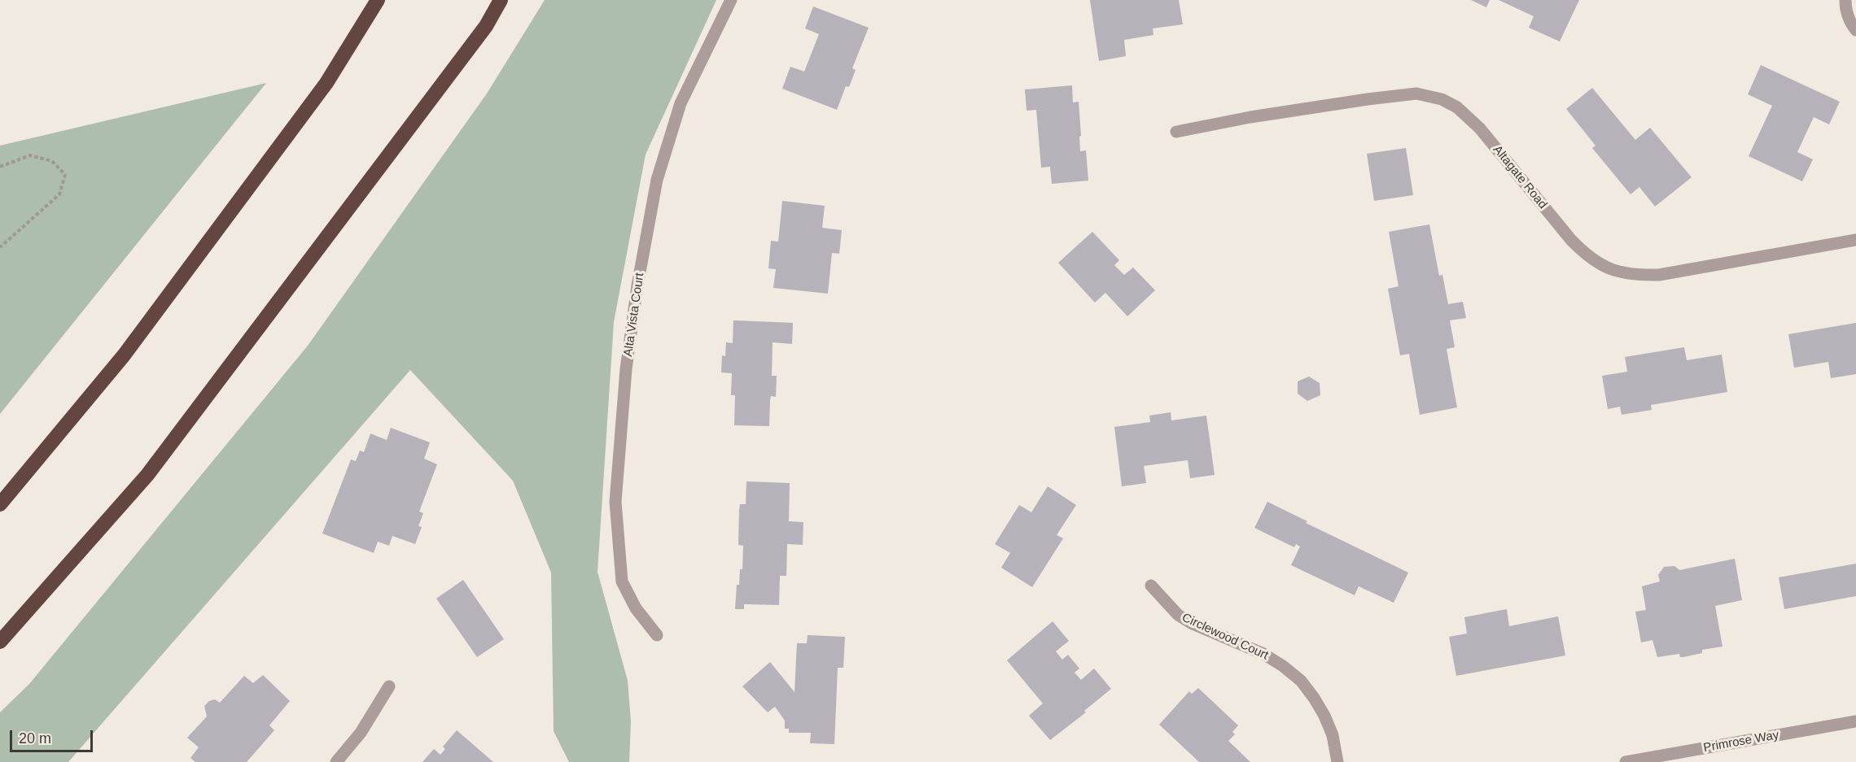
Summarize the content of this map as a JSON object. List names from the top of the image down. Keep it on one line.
{"streets":{"street":["Altagate Road","Alta Vista Court","Circlewood Court","Primrose Way"]},"scale_bar":"20 m"}
